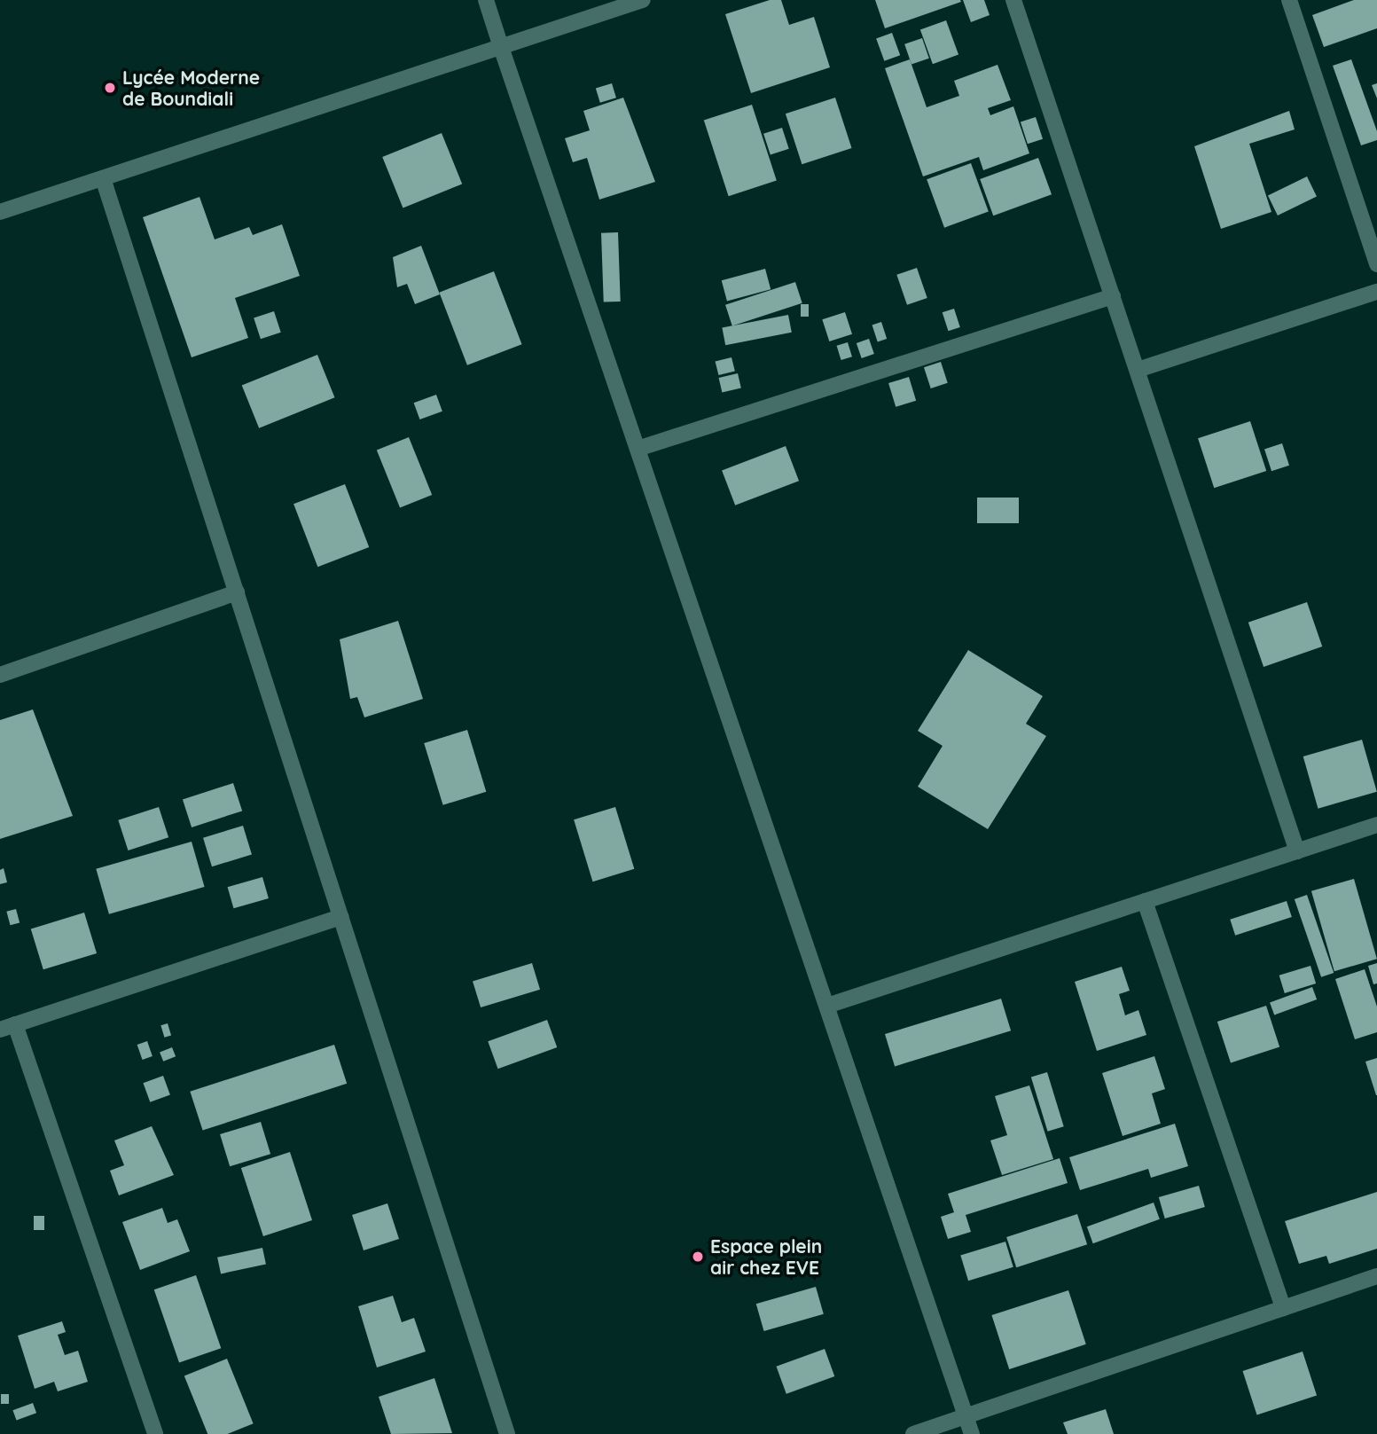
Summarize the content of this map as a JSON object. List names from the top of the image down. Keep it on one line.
{"places":["Lycée Moderne de Boundiali","Espace plein air chez EVE"]}
